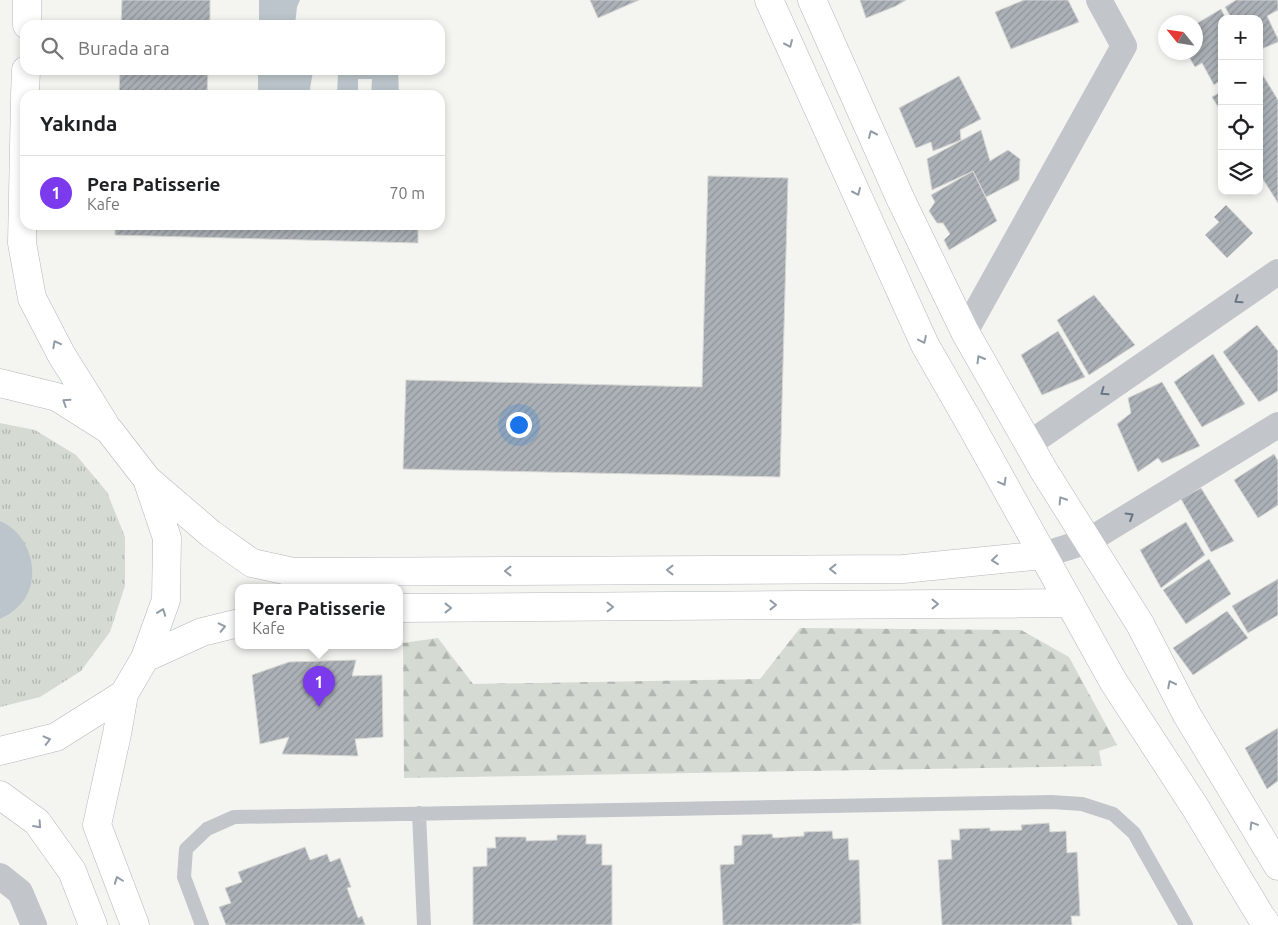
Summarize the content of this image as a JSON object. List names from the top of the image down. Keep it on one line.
{"north":"top left","page":{"map_buttons":["+","−"],"search":"Burada ara","heading":"Yakında","list":[{"mark":"1","name":"Pera Patisserie","note":"Kafe","value":"70 m"}],"popup":["Pera Patisserie","Kafe"],"pins":"1"}}
